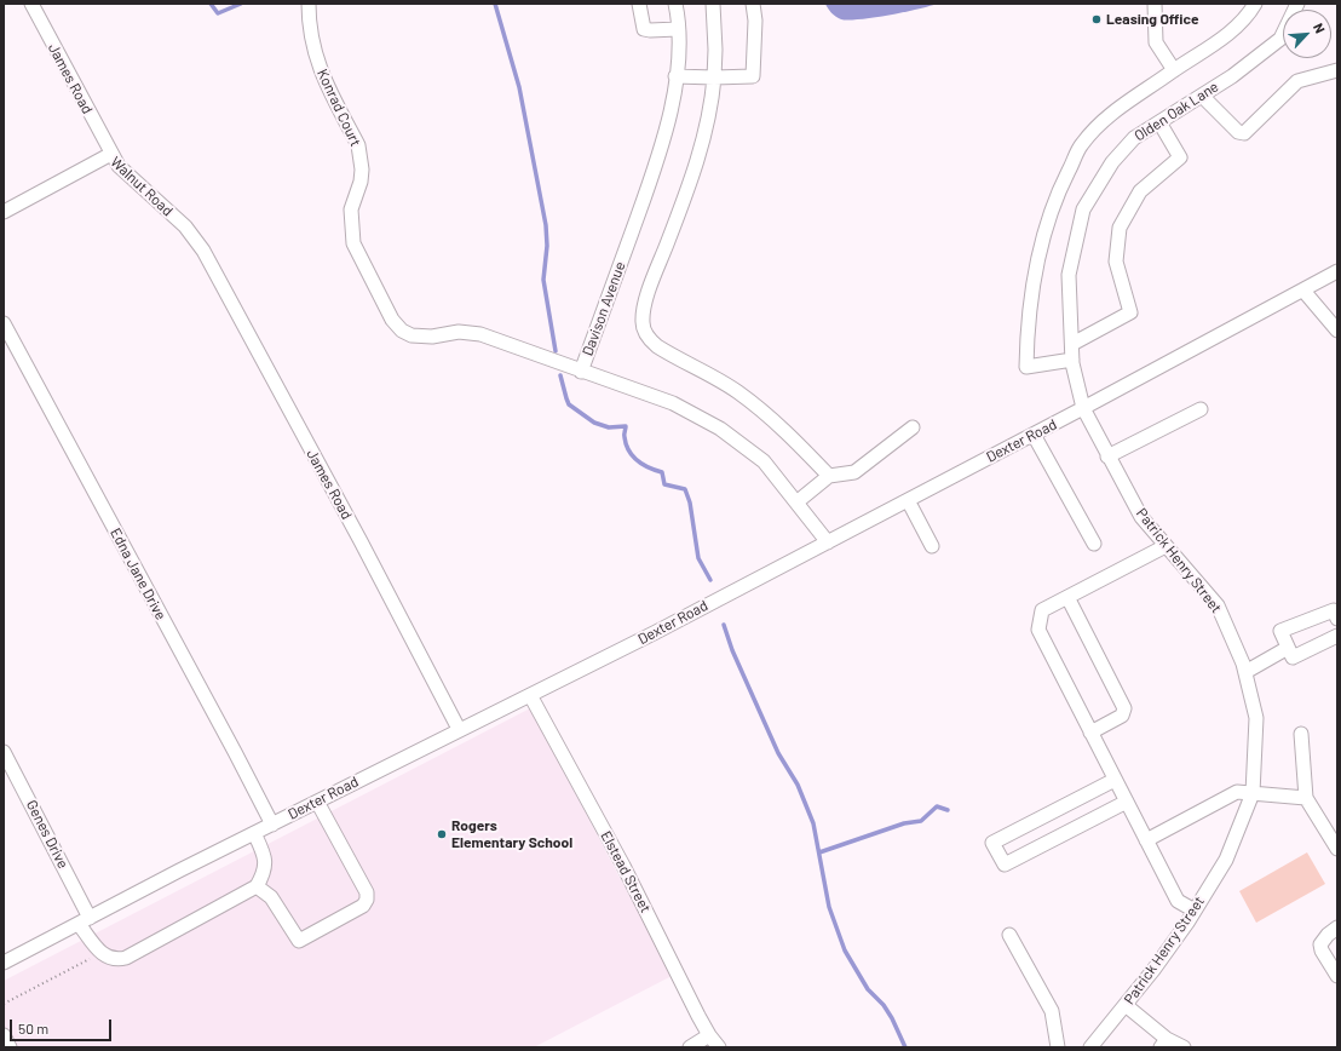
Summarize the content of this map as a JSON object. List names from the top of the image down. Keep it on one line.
{"streets":{"street":["James Road","Konrad Court","Olden Oak Lane","Walnut Road","Davison Avenue","Dexter Road","Patrick Henry Street","Edna Jane Drive","Genes Drive","Elstead Street"]},"crossings":[["James Road","Walnut Road"],["James Road","Dexter Road"],["Konrad Court","Davison Avenue"],["Olden Oak Lane","Dexter Road"],["Olden Oak Lane","Patrick Henry Street"],["Davison Avenue","Dexter Road"],["Dexter Road","Patrick Henry Street"],["Dexter Road","Edna Jane Drive"],["Dexter Road","Genes Drive"],["Dexter Road","Elstead Street"]],"places":["Leasing Office","Rogers Elementary School"],"scale_bar":"50 m","north":"top right"}
